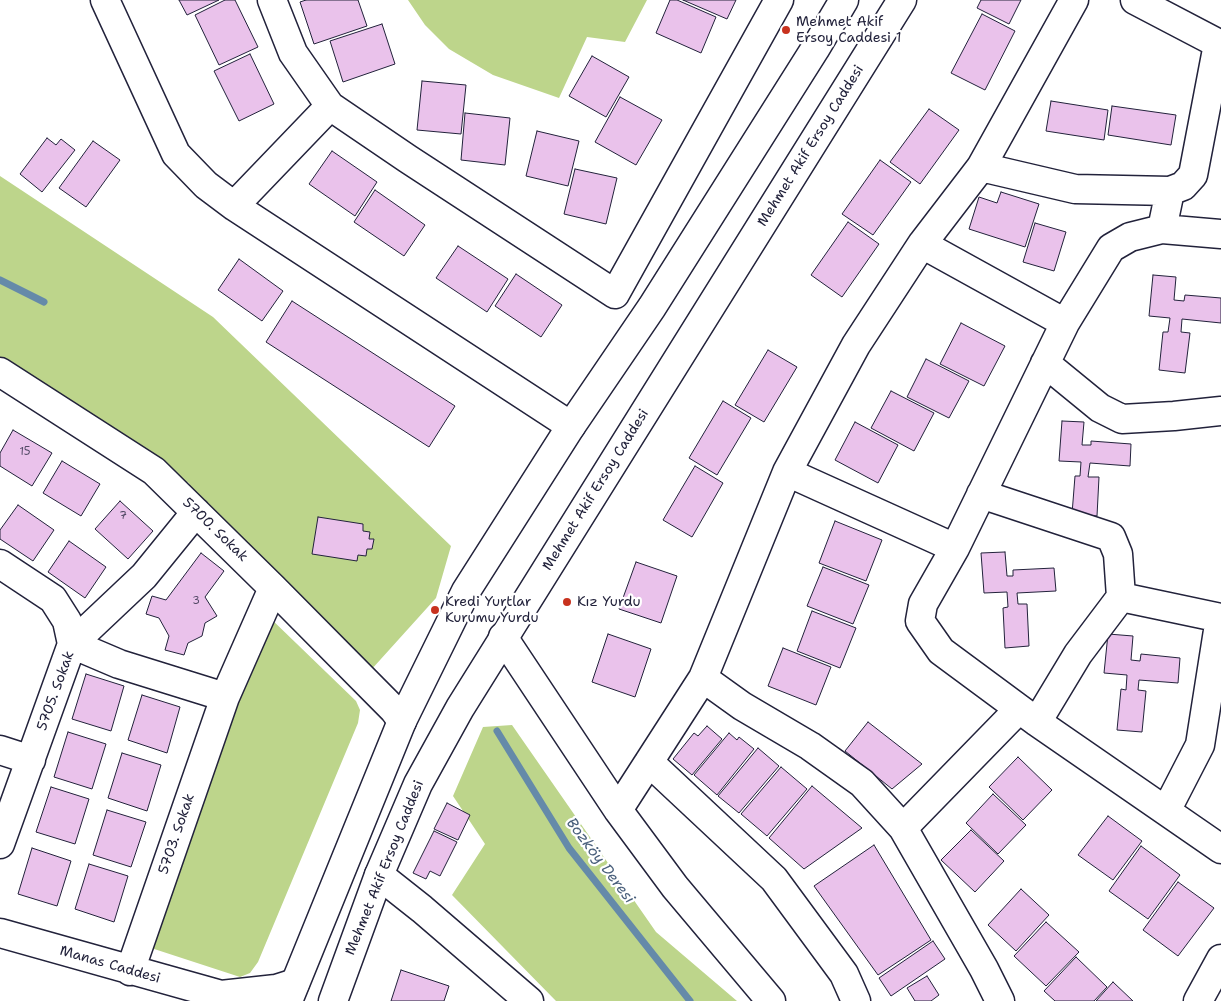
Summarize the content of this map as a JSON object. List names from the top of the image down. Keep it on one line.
{"streets":{"street":["Mehmet Akif Ersoy Caddesi","5700. Sokak","5705. Sokak","5703. Sokak","Manas Caddesi"]},"crossings":[["5700. Sokak","5703. Sokak"],["5703. Sokak","Manas Caddesi"]],"water":["Bozköy Deresi"],"places":["Mehmet Akif Ersoy Caddesi 1","Kız Yurdu","Kredi Yurtlar Kurumu Yurdu"],"house_numbers":["15","7","3"]}
